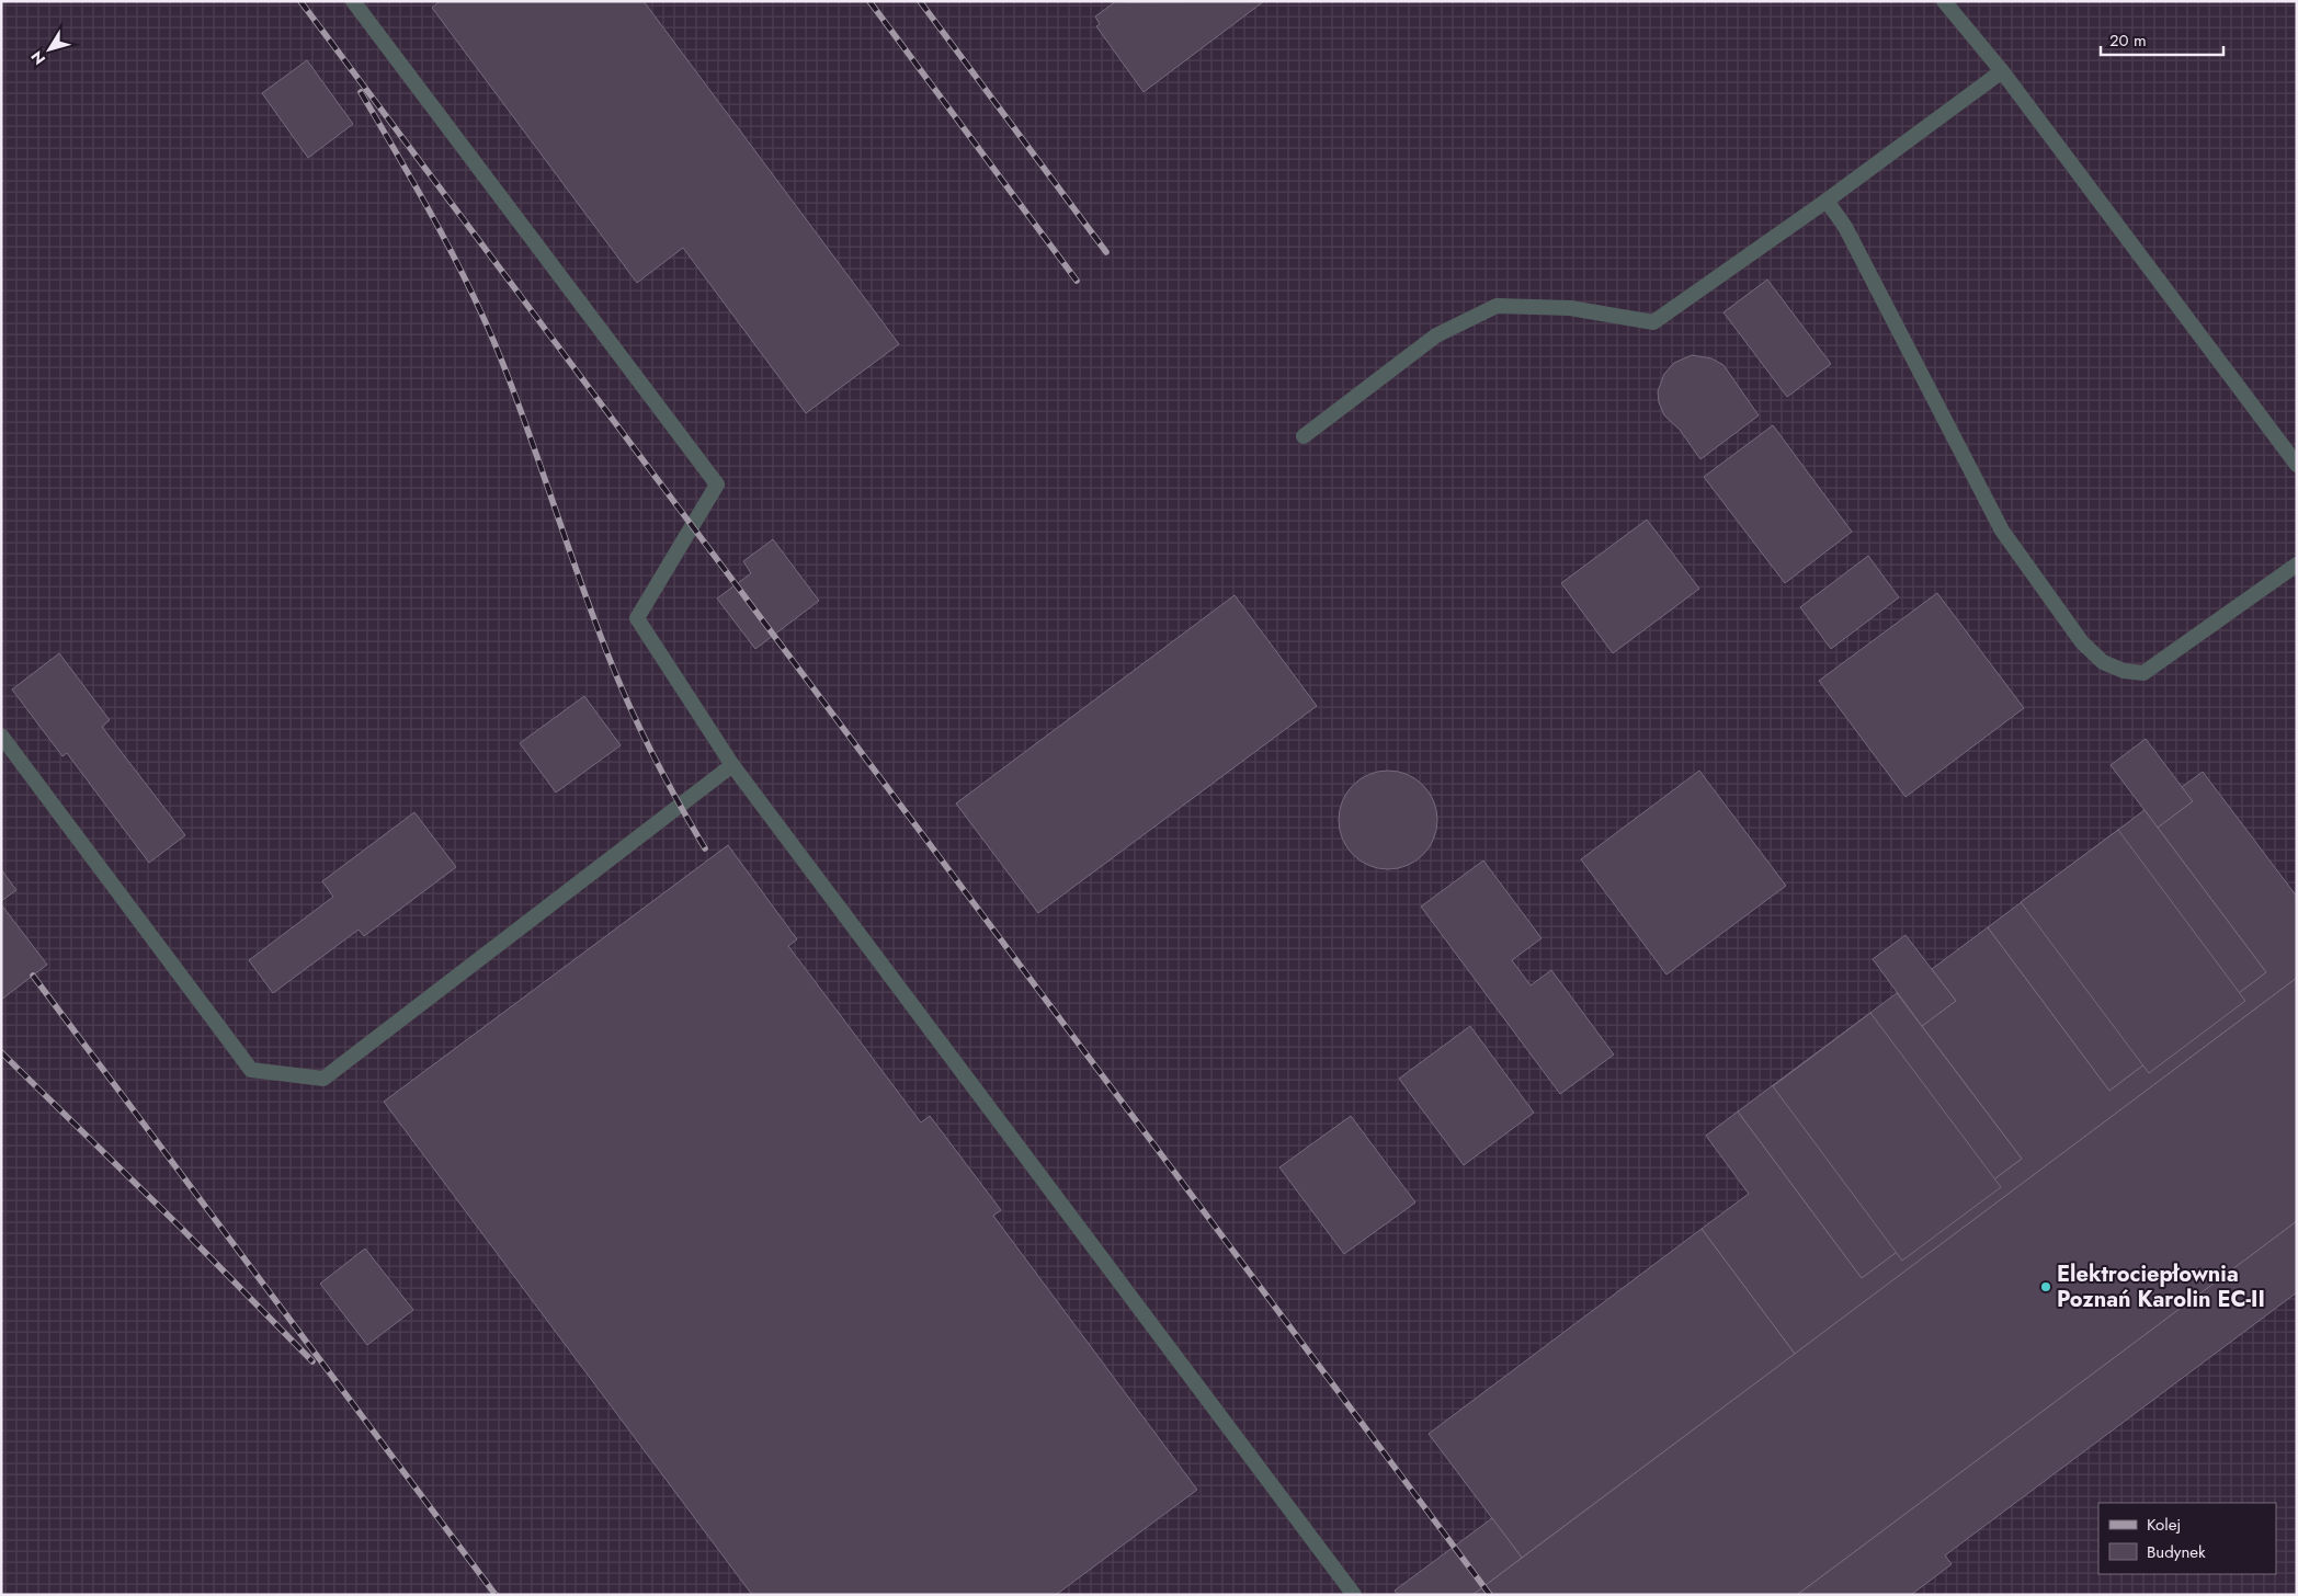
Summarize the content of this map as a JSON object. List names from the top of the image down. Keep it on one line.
{"places":["Elektrociepłownia Poznań Karolin EC-II"],"legend":["Kolej","Budynek"],"scale_bar":"20 m","north":"bottom left"}
